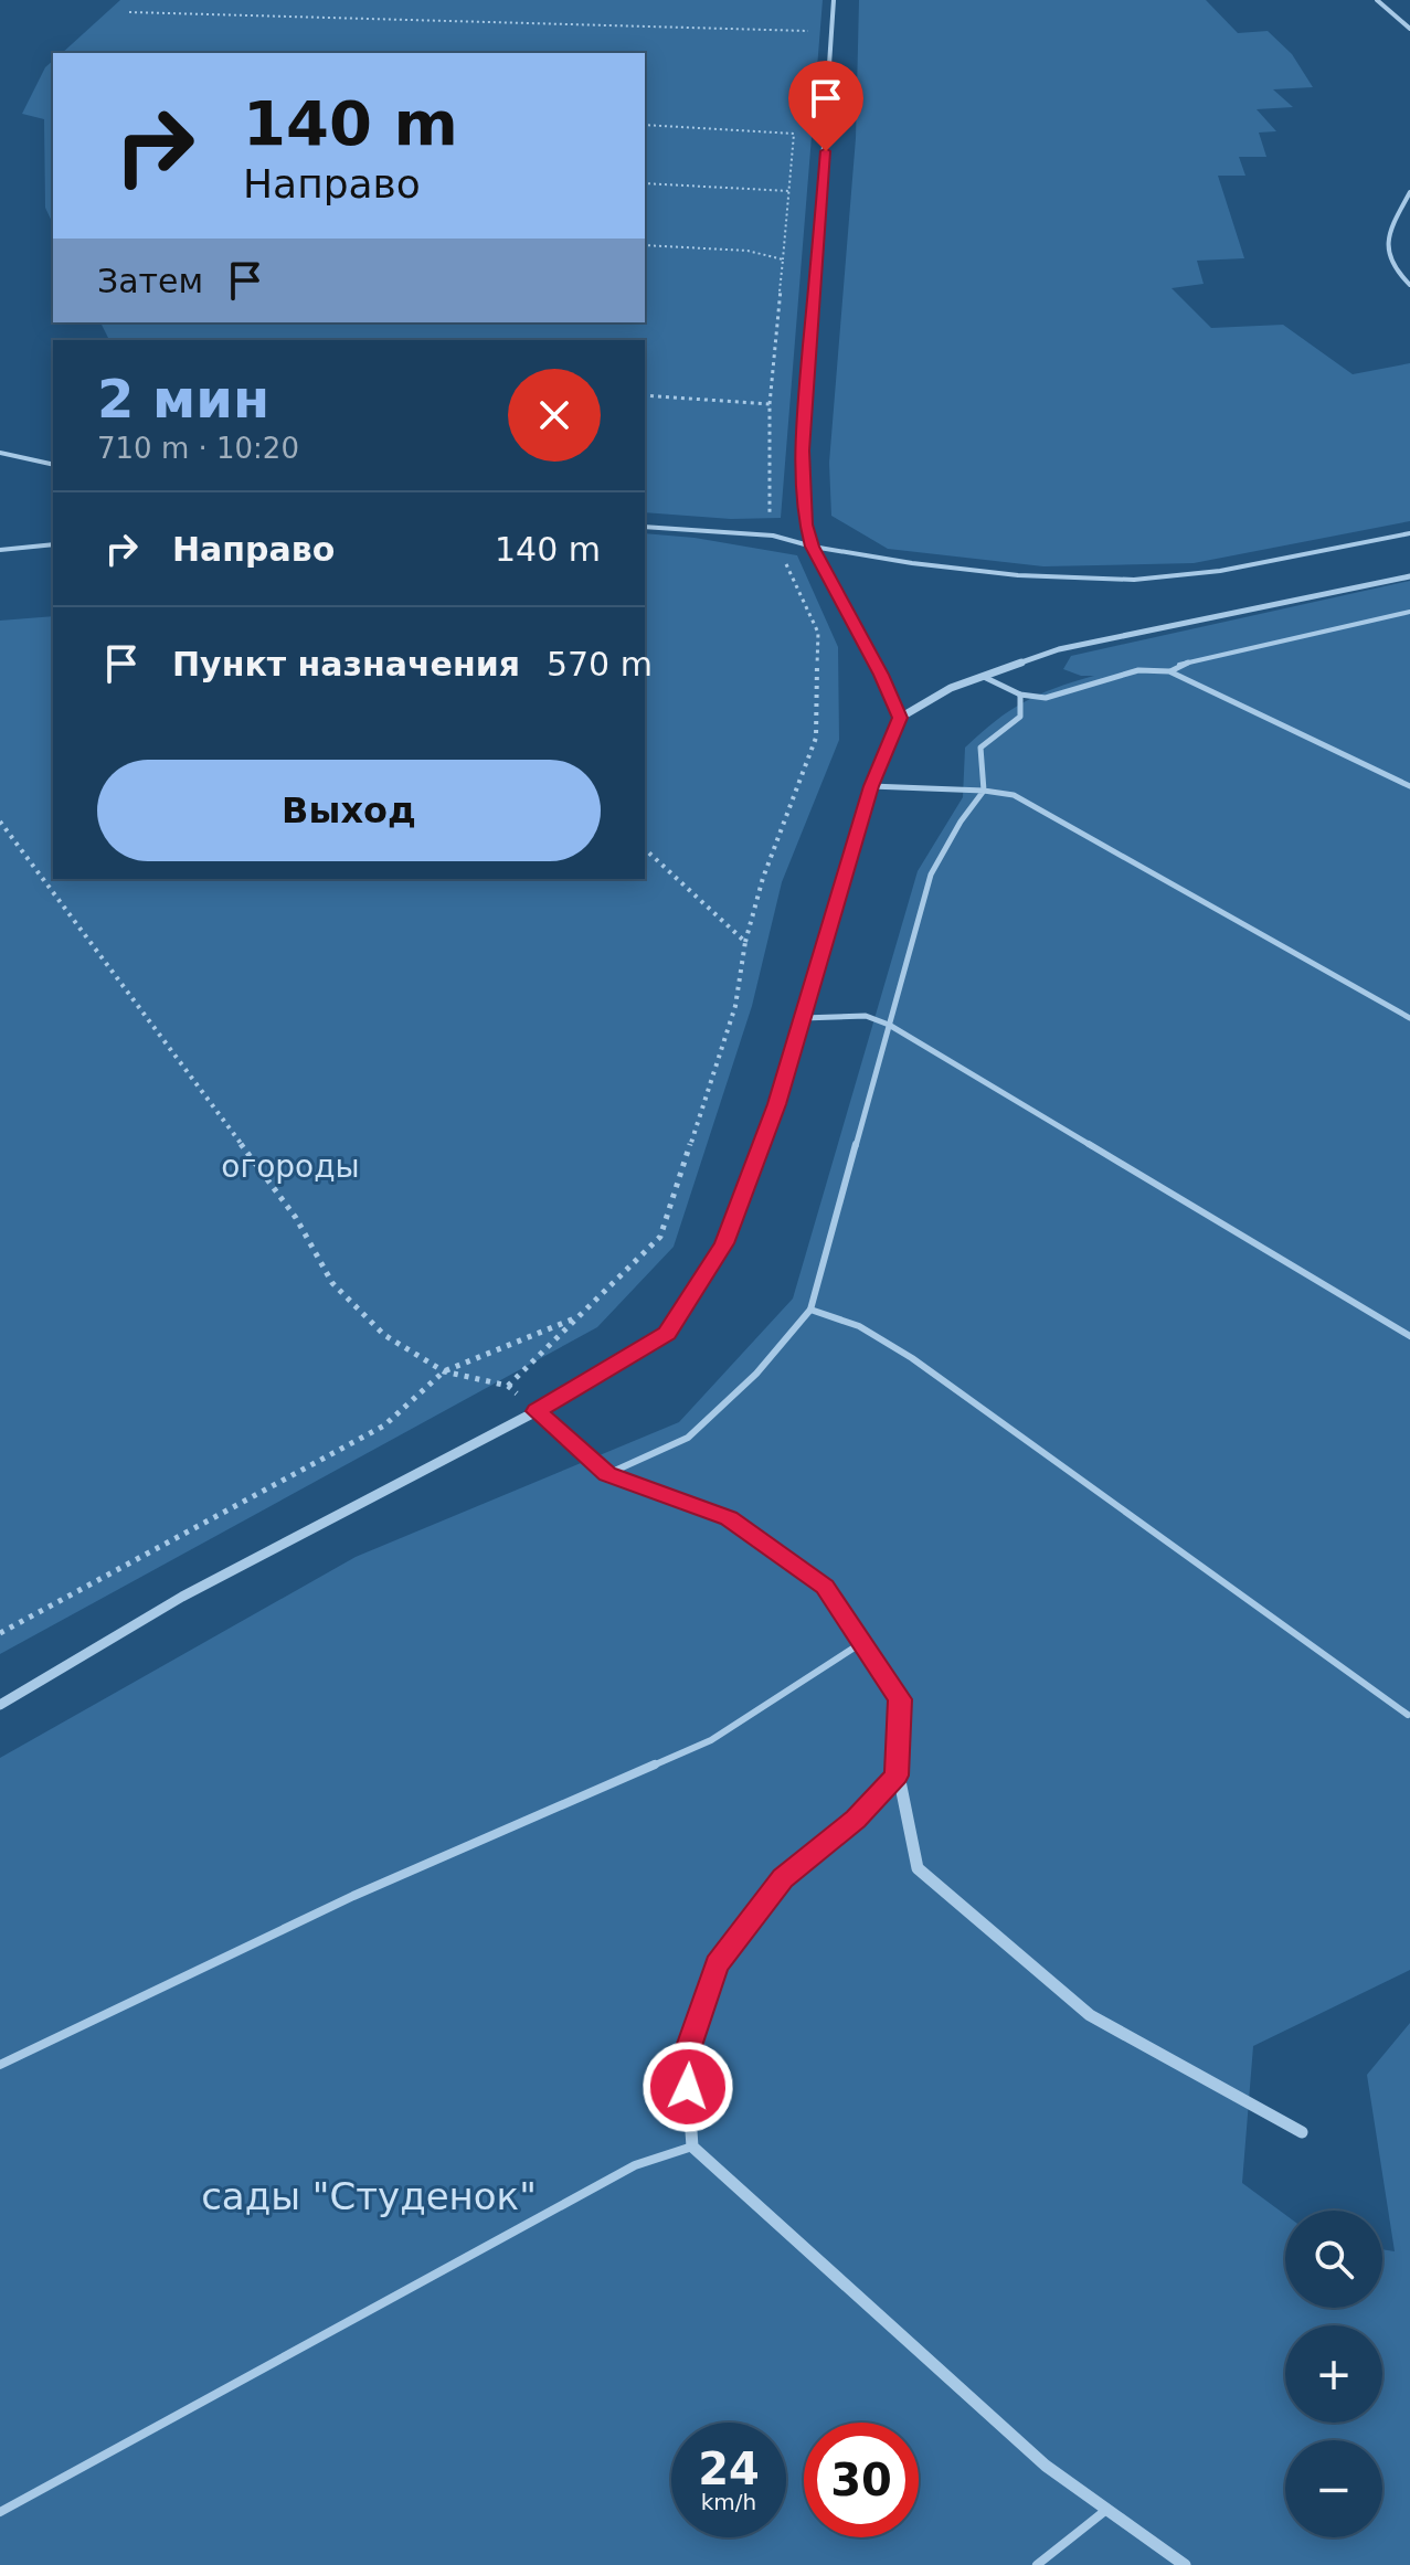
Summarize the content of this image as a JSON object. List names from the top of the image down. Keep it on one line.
{"parks":["огороды","сады \"Студенок\""],"page":{"turn":["140 m","Направо"],"then":"Затем","heading":["2 мин","710 m · 10:20"],"list":[{"name":"Направо","value":"140 m"},{"name":"Пункт назначения","value":"570 m"}],"buttons":"Выход","map_buttons":["+","−"],"speed":"24 km/h","limit":"30"}}
